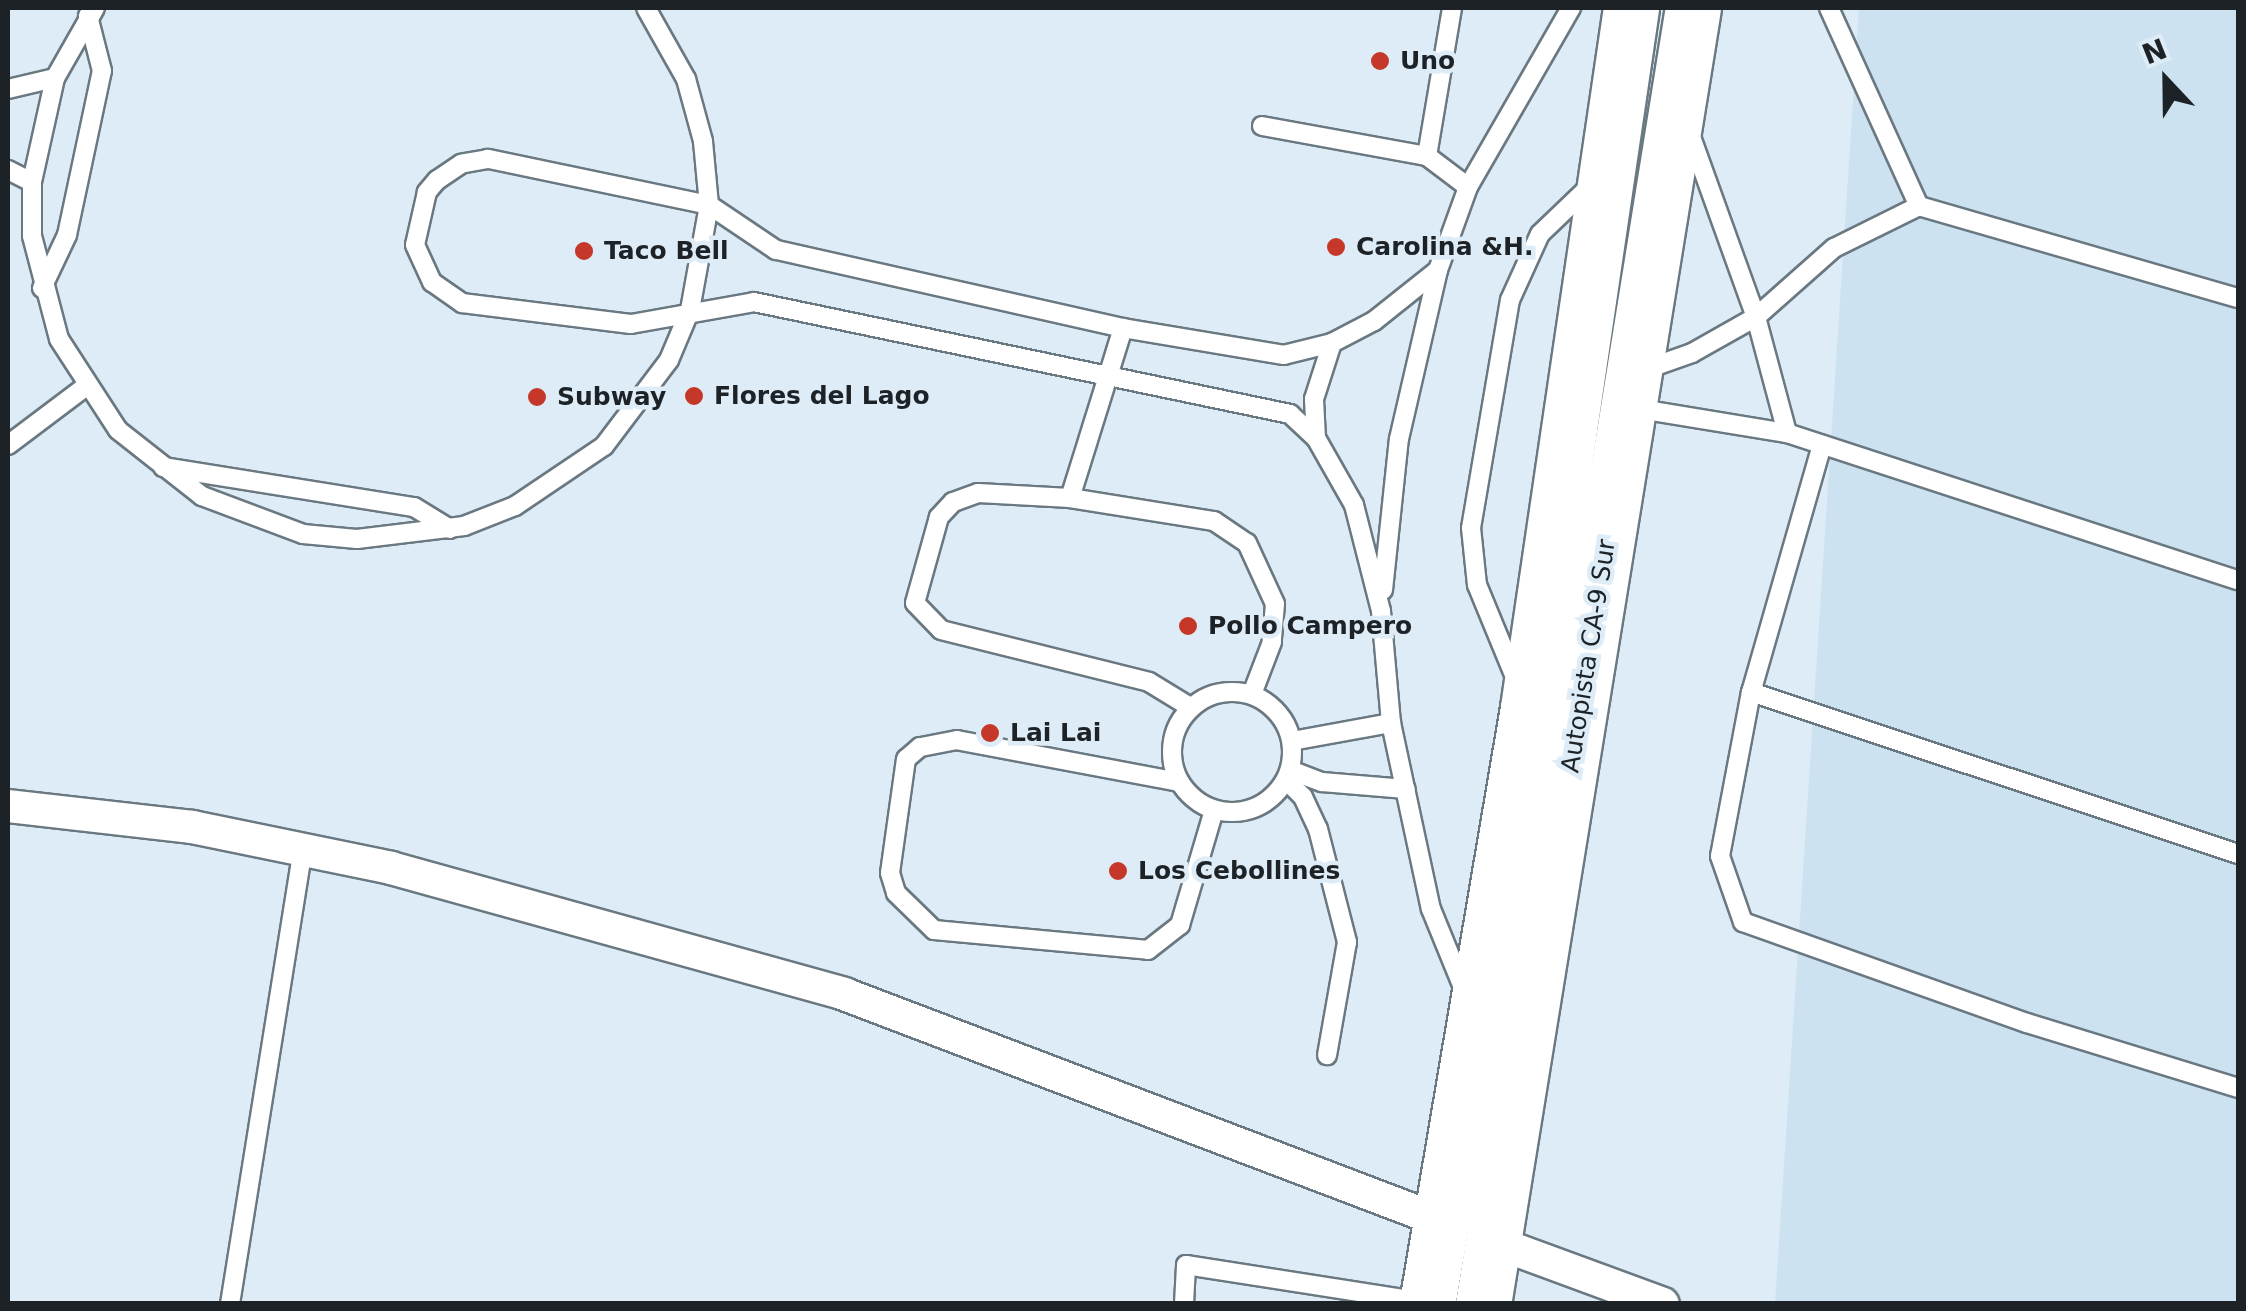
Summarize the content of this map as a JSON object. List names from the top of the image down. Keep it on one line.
{"streets":{"highway":["Autopista CA-9 Sur"]},"places":["Uno","Carolina &H.","Taco Bell","Flores del Lago","Subway","Pollo Campero","Lai Lai","Los Cebollines"],"north":"top"}
